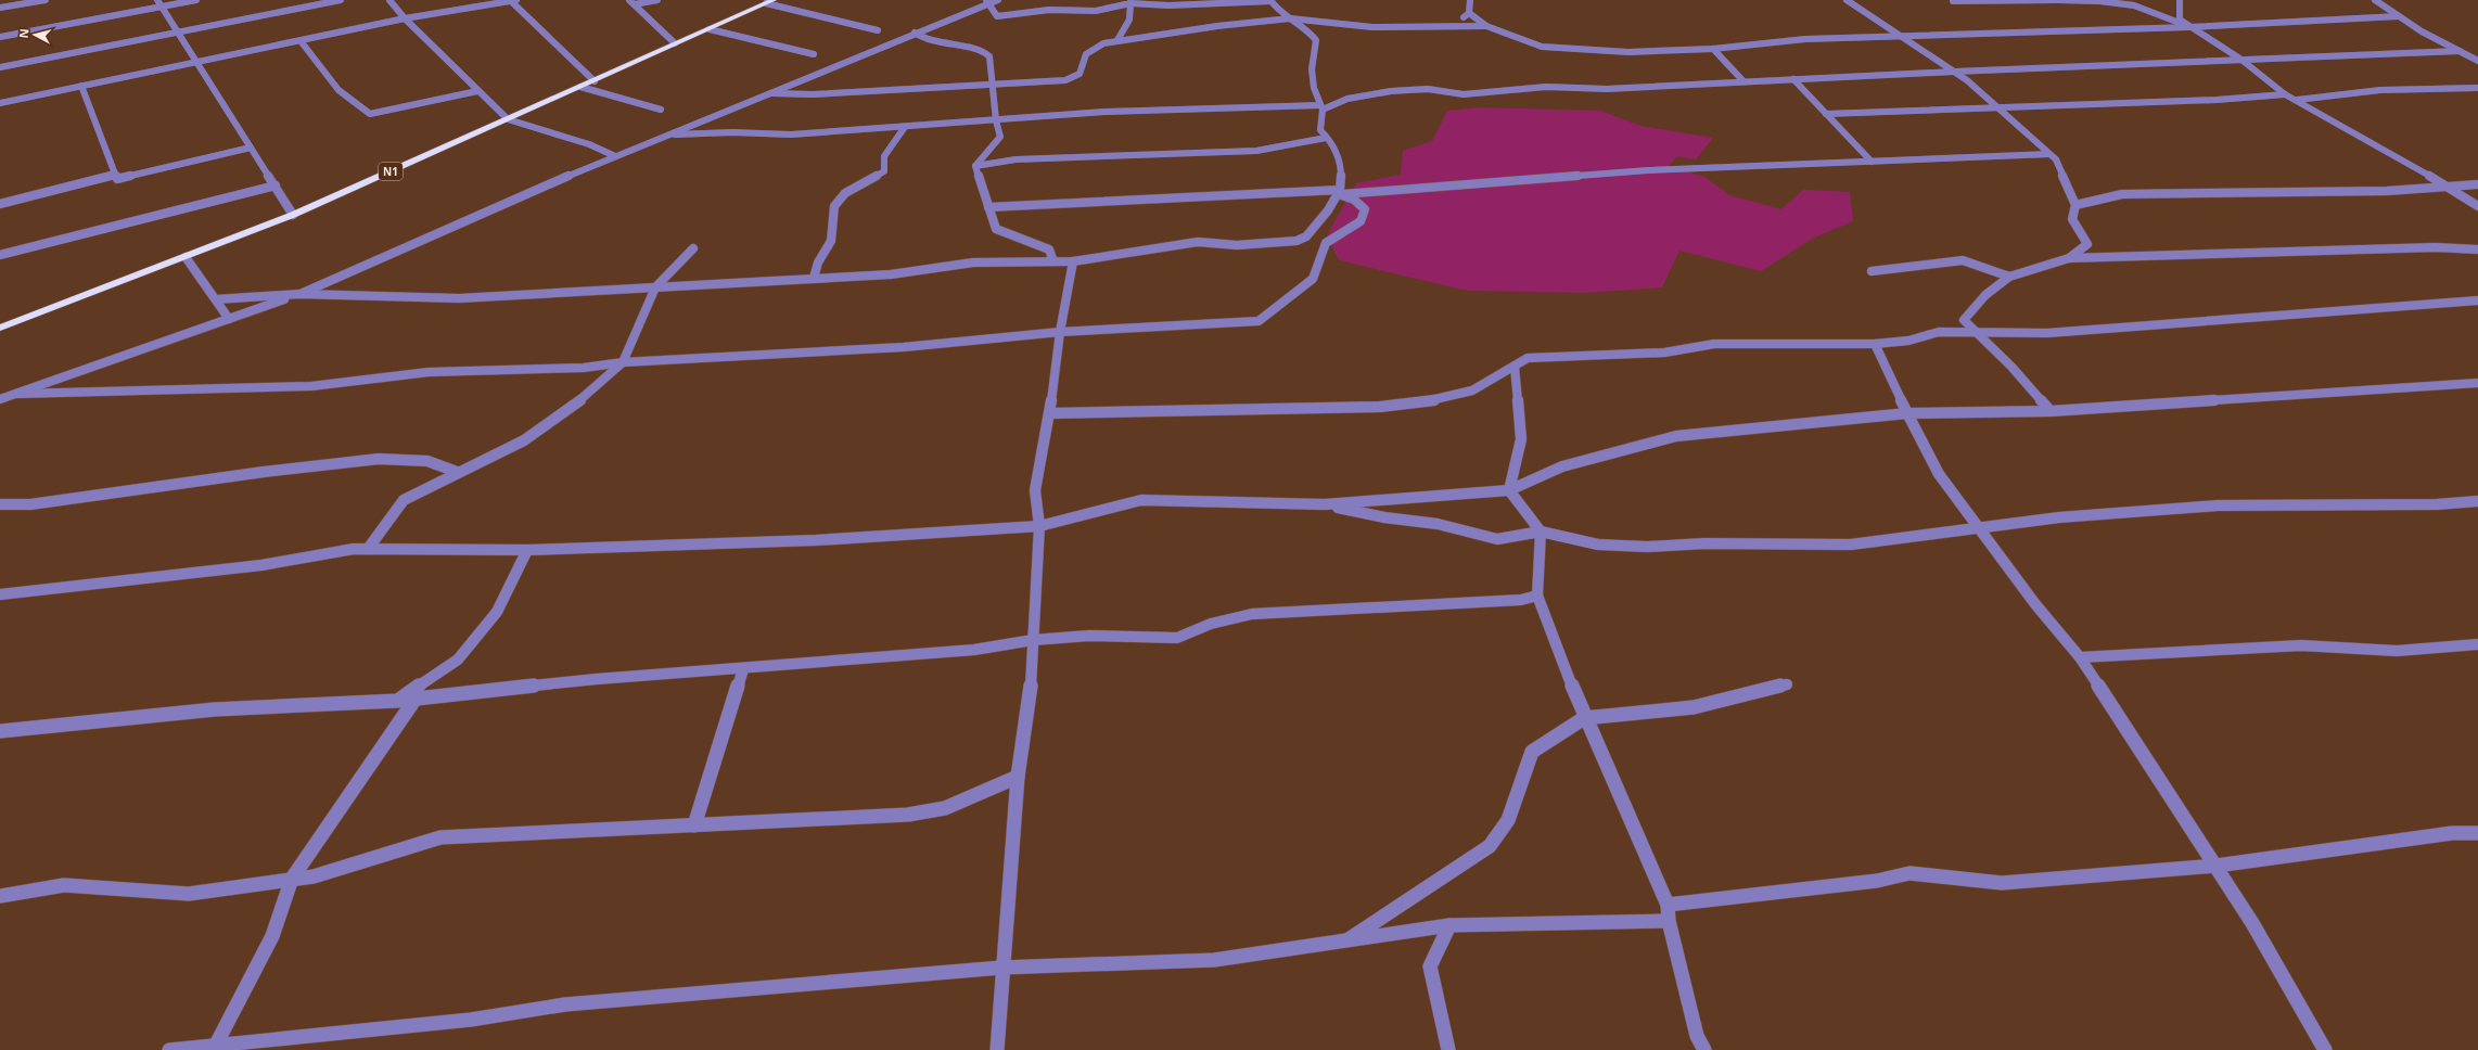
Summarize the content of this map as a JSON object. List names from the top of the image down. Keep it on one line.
{"streets":{"highway":["N1"]},"north":"left"}
